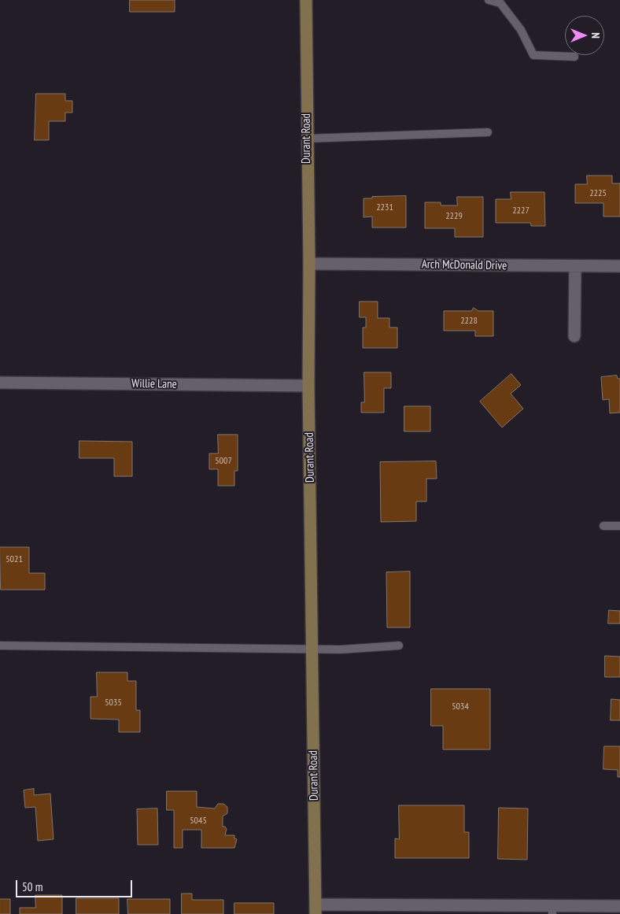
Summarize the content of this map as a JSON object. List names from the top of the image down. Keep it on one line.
{"streets":{"street":["Durant Road","Arch McDonald Drive","Willie Lane"]},"crossings":[["Durant Road","Arch McDonald Drive"],["Durant Road","Willie Lane"]],"house_numbers":["2225","2231","2227","2229","2228","5007","5021","5035","5034","5045"],"scale_bar":"50 m","north":"right"}
